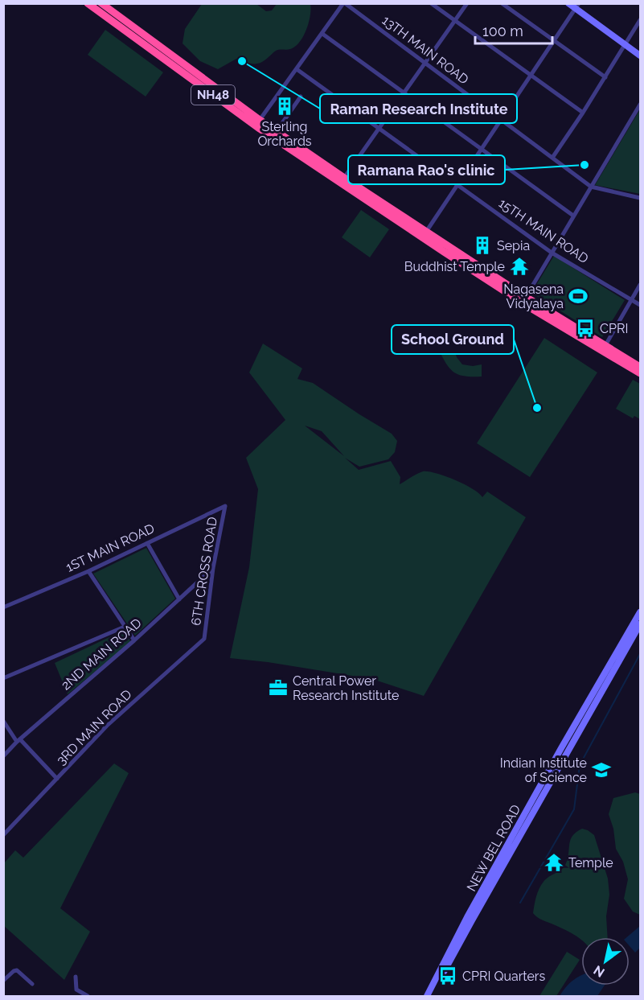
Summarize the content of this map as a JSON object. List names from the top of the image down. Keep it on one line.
{"streets":{"highway":["NH48"],"main road":["NEW BEL ROAD"],"street":["13TH MAIN ROAD","15TH MAIN ROAD","1ST MAIN ROAD","6TH CROSS ROAD","2ND MAIN ROAD","3RD MAIN ROAD"]},"crossings":[["1ST MAIN ROAD","6TH CROSS ROAD"],["6TH CROSS ROAD","2ND MAIN ROAD"],["6TH CROSS ROAD","3RD MAIN ROAD"]],"places":{"other":["Raman Research Institute","Ramana Rao's clinic","School Ground"],"building":["Sterling Orchards","Sepia"],"temple":["Buddhist Temple","Temple"],"sports":["Nagasena Vidyalaya"],"bus stop":["CPRI","CPRI Quarters"],"office":["Central Power Research Institute"],"school or university":["Indian Institute of Science"]},"scale_bar":"100 m","north":"bottom left"}
